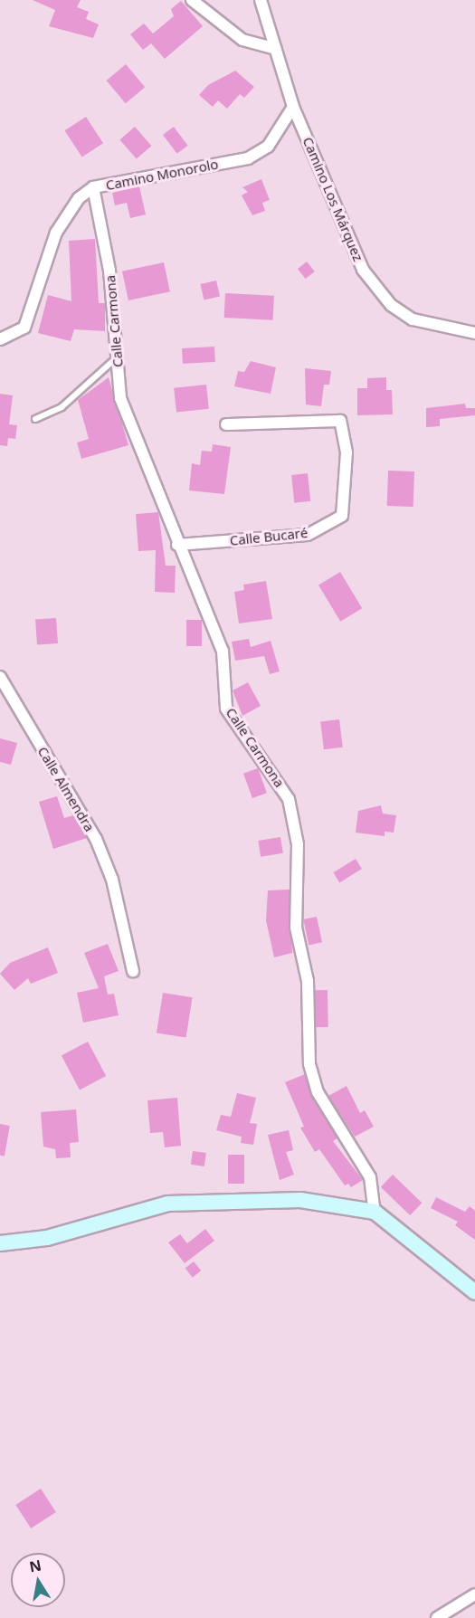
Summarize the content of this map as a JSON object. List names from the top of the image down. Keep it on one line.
{"streets":{"street":["Camino Monorolo","Camino Los Márquez","Calle Carmona","Calle Bucaré","Calle Almendra"]},"crossings":[["Camino Monorolo","Camino Los Márquez"],["Camino Monorolo","Calle Carmona"],["Calle Carmona","Calle Bucaré"]],"north":"top"}
